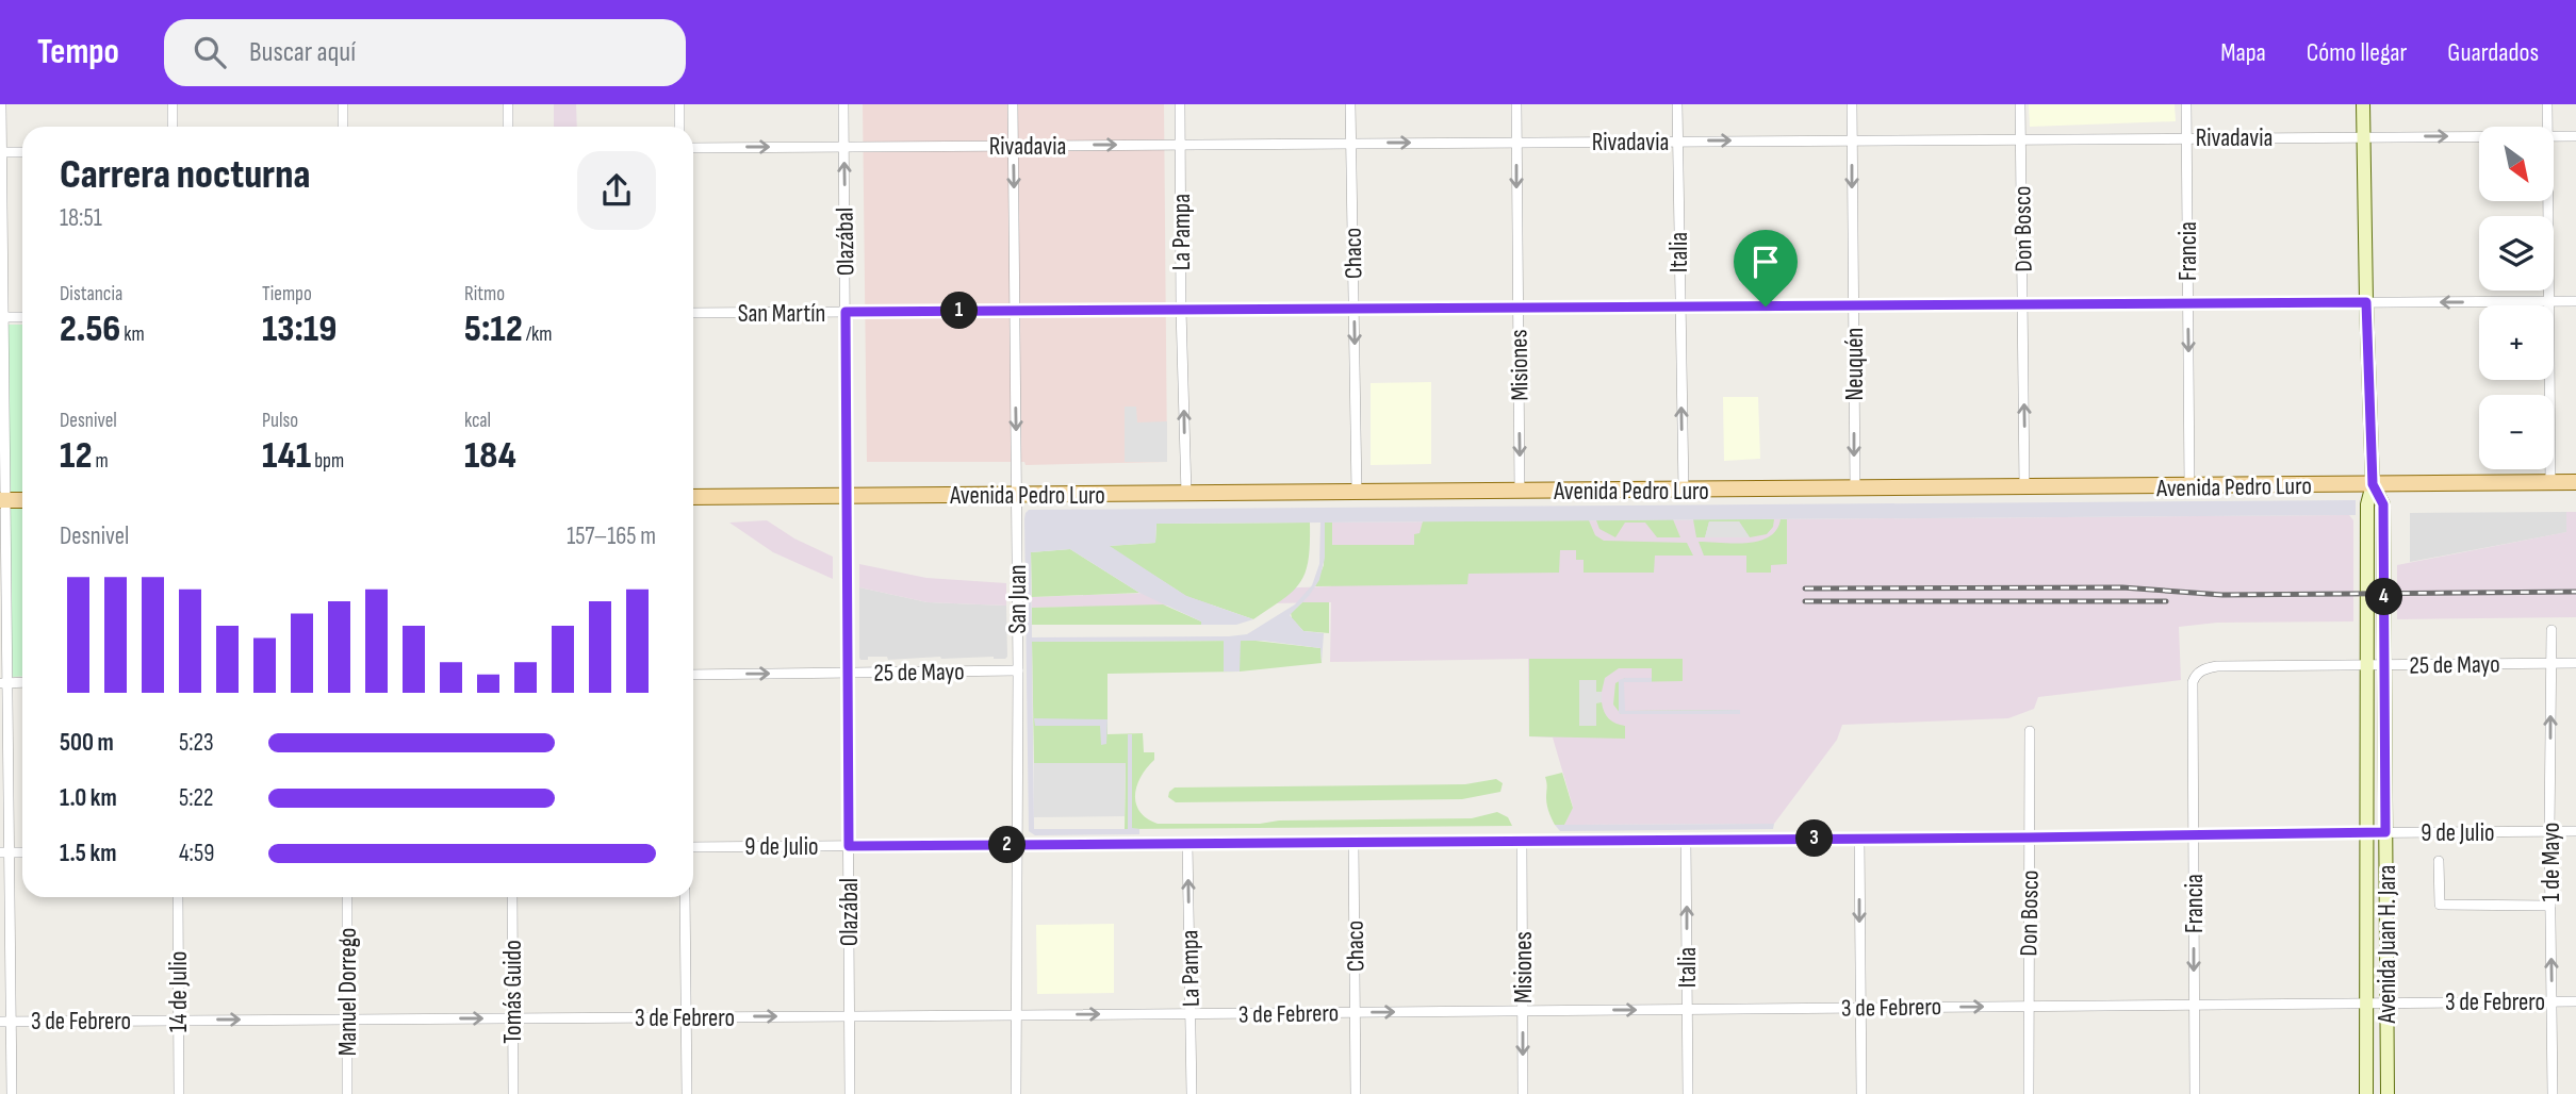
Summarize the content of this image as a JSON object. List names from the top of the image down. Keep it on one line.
{"streets":{"main road":["Avenida Pedro Luro","Avenida Juan H. Jara"],"street":["Rivadavia","Don Bosco","La Pampa","Olazábal","Francia","Italia","Chaco","San Martín","Neuquén","Misiones","San Juan","25 de Mayo","9 de Julio","1 de Mayo","14 de Julio","Manuel Dorrego","Tomás Guido","3 de Febrero"]},"crossings":[["Rivadavia","Don Bosco"],["Rivadavia","La Pampa"],["Rivadavia","Olazábal"],["Rivadavia","Francia"],["Rivadavia","Italia"],["Rivadavia","Chaco"],["Rivadavia","Neuquén"],["Rivadavia","Misiones"],["Rivadavia","San Juan"],["Rivadavia","Avenida Juan H. Jara"],["Don Bosco","San Martín"],["Don Bosco","Avenida Pedro Luro"],["Don Bosco","9 de Julio"],["Don Bosco","3 de Febrero"],["La Pampa","San Martín"],["La Pampa","Avenida Pedro Luro"],["La Pampa","9 de Julio"],["La Pampa","3 de Febrero"],["Olazábal","San Martín"],["Olazábal","Avenida Pedro Luro"],["Olazábal","25 de Mayo"],["Olazábal","9 de Julio"],["Olazábal","3 de Febrero"],["Francia","San Martín"],["Francia","Avenida Pedro Luro"],["Francia","25 de Mayo"],["Francia","9 de Julio"],["Francia","3 de Febrero"],["Italia","San Martín"],["Italia","Avenida Pedro Luro"],["Italia","9 de Julio"],["Italia","3 de Febrero"],["Chaco","San Martín"],["Chaco","Avenida Pedro Luro"],["Chaco","9 de Julio"],["Chaco","3 de Febrero"],["San Martín","Neuquén"],["San Martín","Misiones"],["San Martín","San Juan"],["San Martín","Avenida Juan H. Jara"],["Neuquén","Avenida Pedro Luro"],["Misiones","Avenida Pedro Luro"],["Misiones","9 de Julio"],["Misiones","3 de Febrero"],["Avenida Pedro Luro","San Juan"],["Avenida Pedro Luro","Avenida Juan H. Jara"],["San Juan","25 de Mayo"],["San Juan","9 de Julio"],["San Juan","3 de Febrero"],["25 de Mayo","1 de Mayo"],["25 de Mayo","Avenida Juan H. Jara"],["9 de Julio","1 de Mayo"],["9 de Julio","Avenida Juan H. Jara"],["1 de Mayo","3 de Febrero"],["Avenida Juan H. Jara","3 de Febrero"],["14 de Julio","3 de Febrero"],["Manuel Dorrego","3 de Febrero"],["Tomás Guido","3 de Febrero"]],"one_way":["Rivadavia","La Pampa","Francia","Italia","Neuquén","Misiones","San Juan","1 de Mayo","3 de Febrero"],"north":"bottom right","page":{"header":"Tempo","search":"Buscar aquí","nav":["Mapa","Cómo llegar","Guardados"],"map_buttons":["+","−"],"heading":["Carrera nocturna","18:51"],"stats":[["Distancia","2.56 km"],["Tiempo","13:19"],["Ritmo","5:12 /km"],["Desnivel","12 m"],["Pulso","141 bpm"],["kcal","184"]],"pins":["1","4","3","2"],"chart":["Desnivel","157–165 m"],"list":[{"name":"500 m","note":"5:23"},{"name":"1.0 km","note":"5:22"},{"name":"1.5 km","note":"4:59"}]}}
